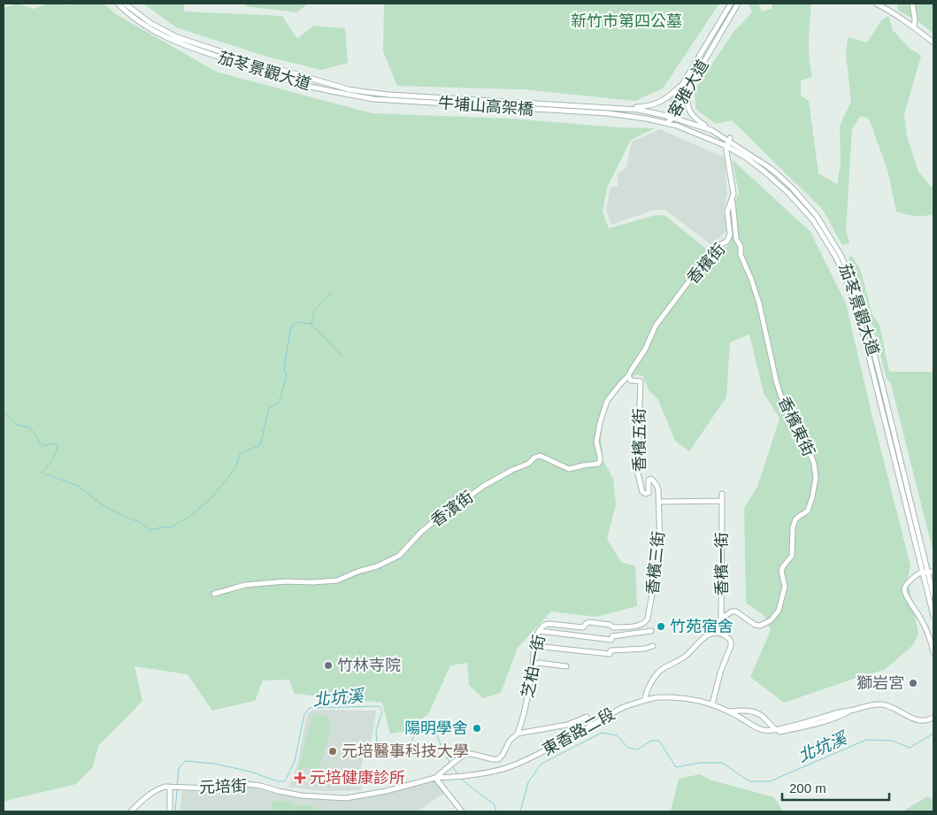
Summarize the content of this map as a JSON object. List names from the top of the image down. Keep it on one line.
{"streets":{"street":["茄苳景觀大道","客雅大道","牛埔山高架橋","香檳街","香檳東街","香檳五街","香濱街","香檳三街","香檳一街","芝柏一街","東香路二段","元培街"]},"crossings":[["茄苳景觀大道","客雅大道"],["茄苳景觀大道","牛埔山高架橋"],["茄苳景觀大道","香檳街"],["香檳街","香檳東街"],["香檳街","香檳五街"],["香檳街","香濱街"],["香檳東街","香檳一街"],["香檳五街","香濱街"],["香檳五街","香檳三街"],["香檳三街","芝柏一街"],["東香路二段","元培街"]],"water":["北坑溪"],"parks":["新竹市第四公墓"],"places":{"other":["竹苑宿舍","竹林寺院","獅岩宮","陽明學舍","元培醫事科技大學"],"health":["元培健康診所"]},"scale_bar":"200 m"}
